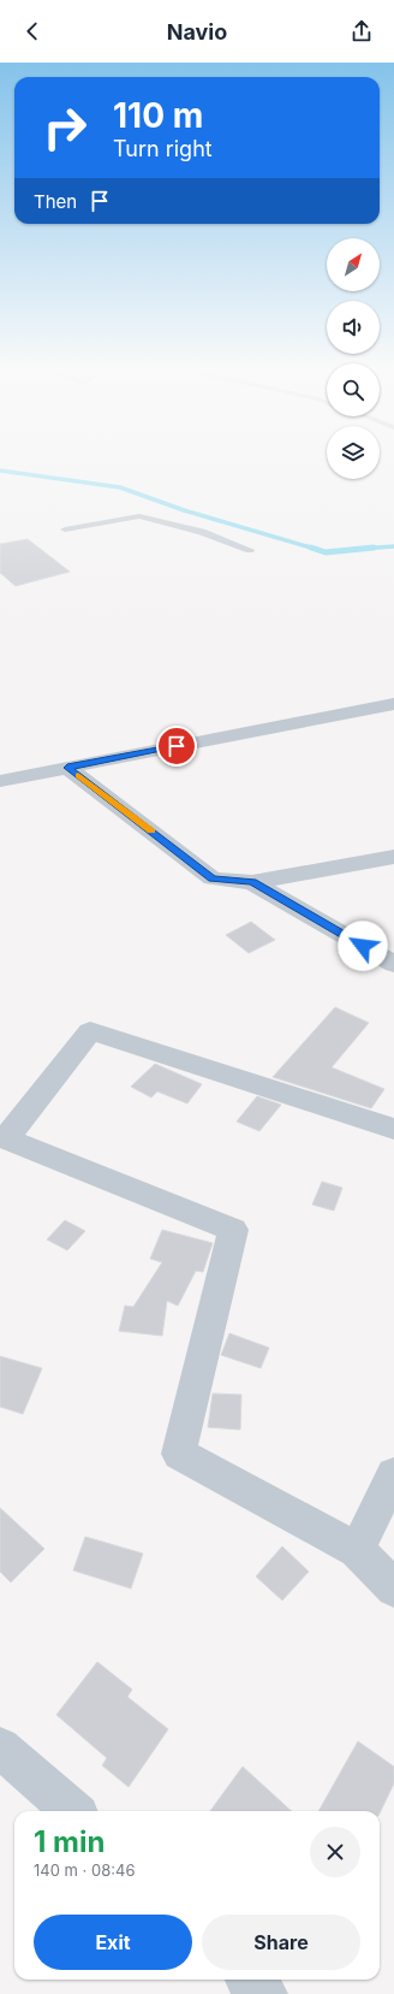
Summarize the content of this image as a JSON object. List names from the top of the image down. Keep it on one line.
{"north":"top right","page":{"header":"Navio","turn":["110 m","Turn right"],"then":"Then","heading":["1 min","140 m · 08:46"],"buttons":["Exit","Share"]}}
